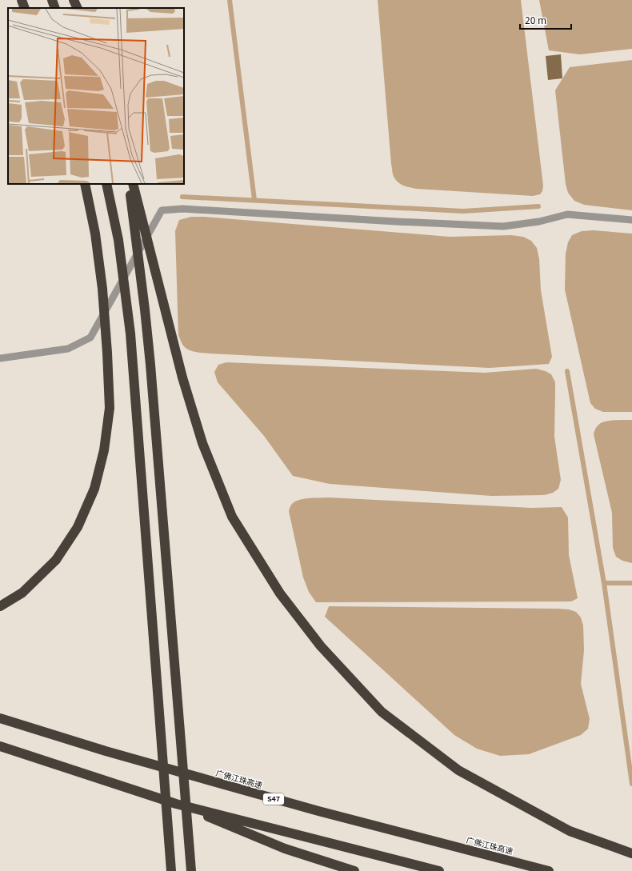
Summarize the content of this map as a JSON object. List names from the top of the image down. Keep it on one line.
{"streets":{"highway":["广佛江珠高速","S47"]},"scale_bar":"20 m"}
